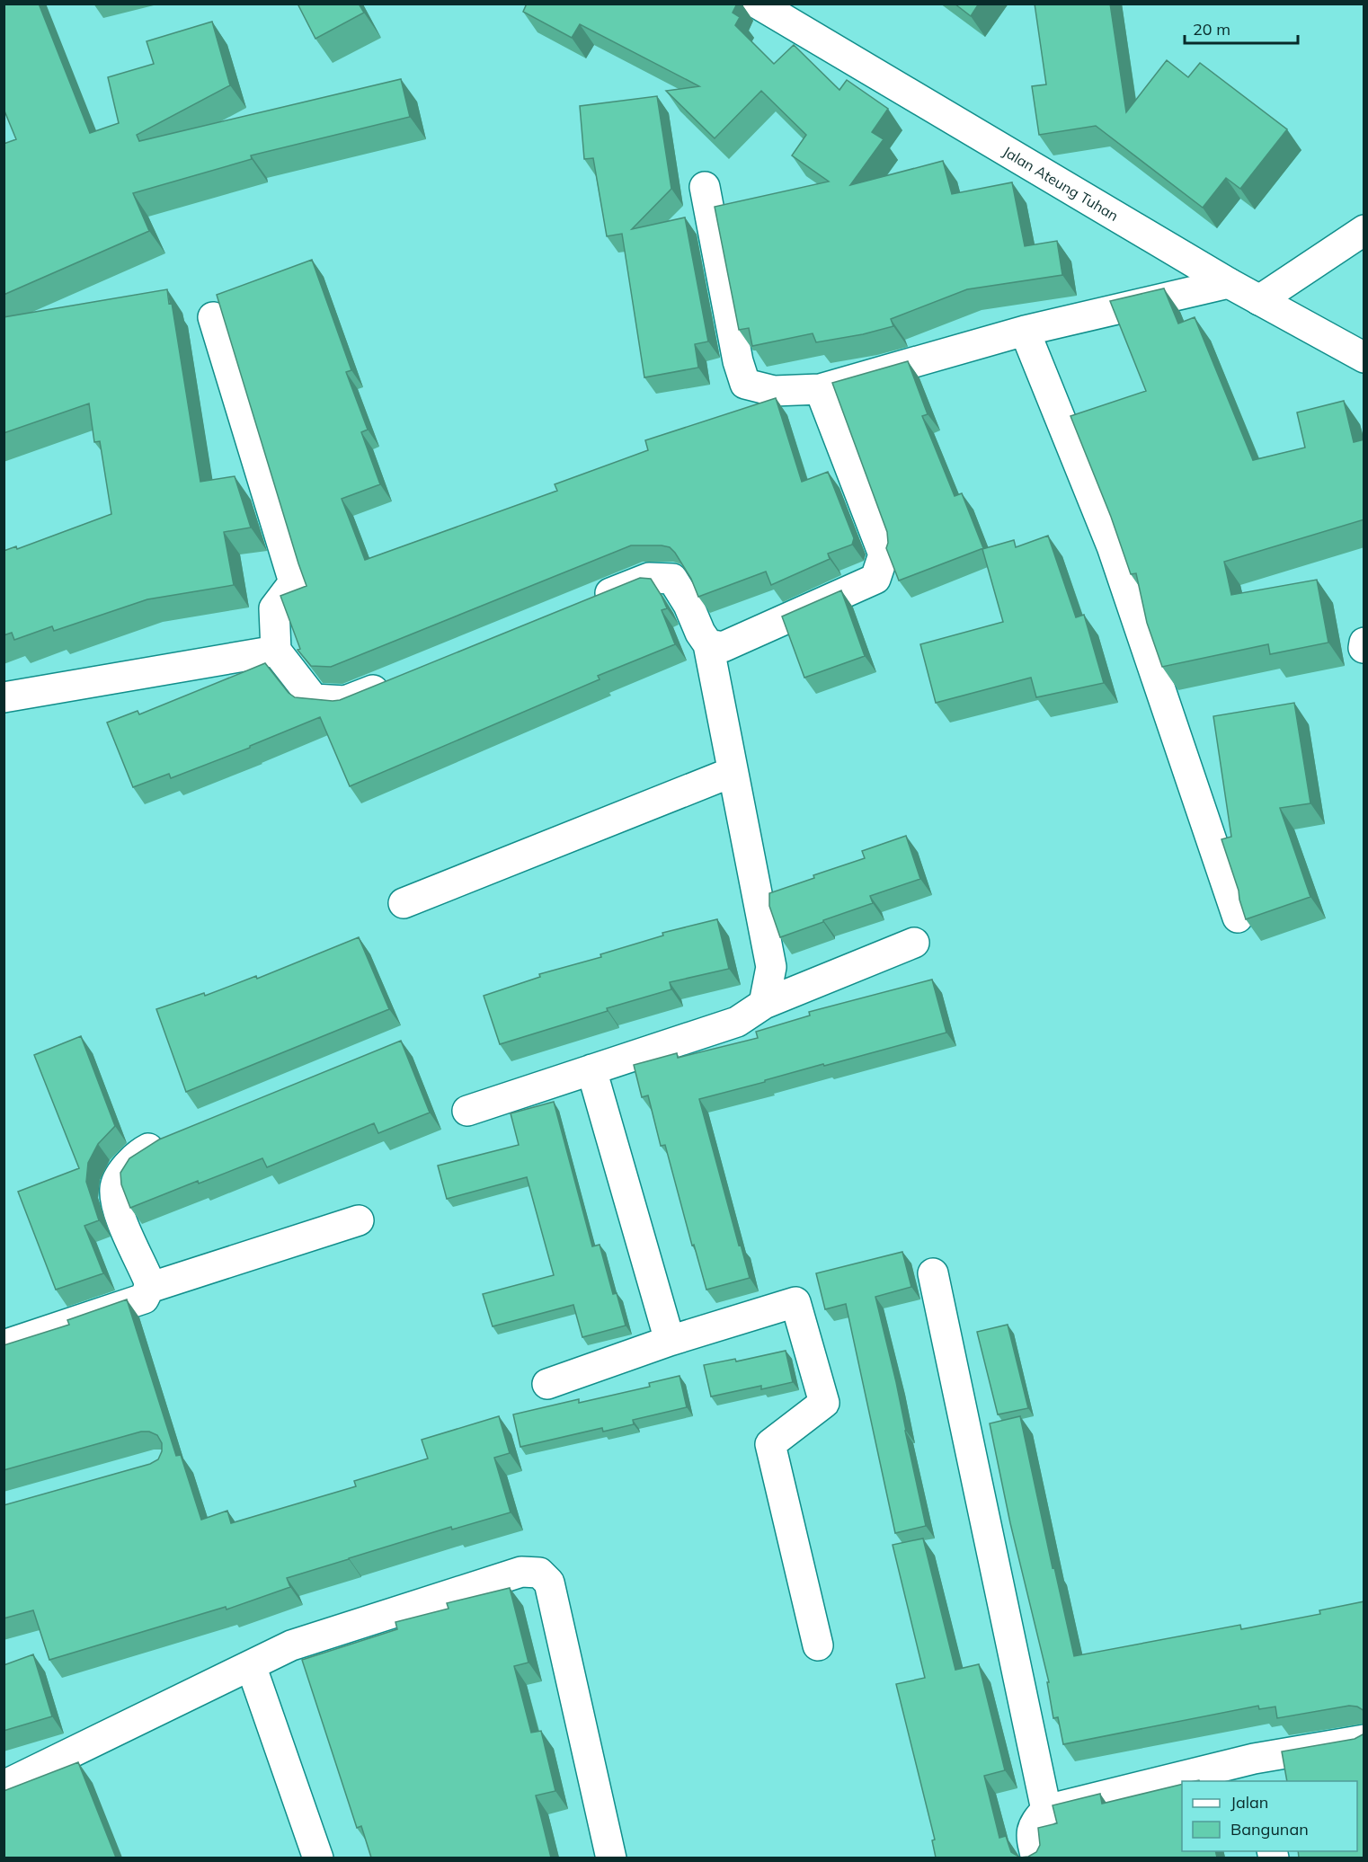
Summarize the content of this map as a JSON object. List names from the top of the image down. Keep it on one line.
{"streets":{"street":["Jalan Ateung Tuhan"]},"legend":["Jalan","Bangunan"],"scale_bar":"20 m"}
